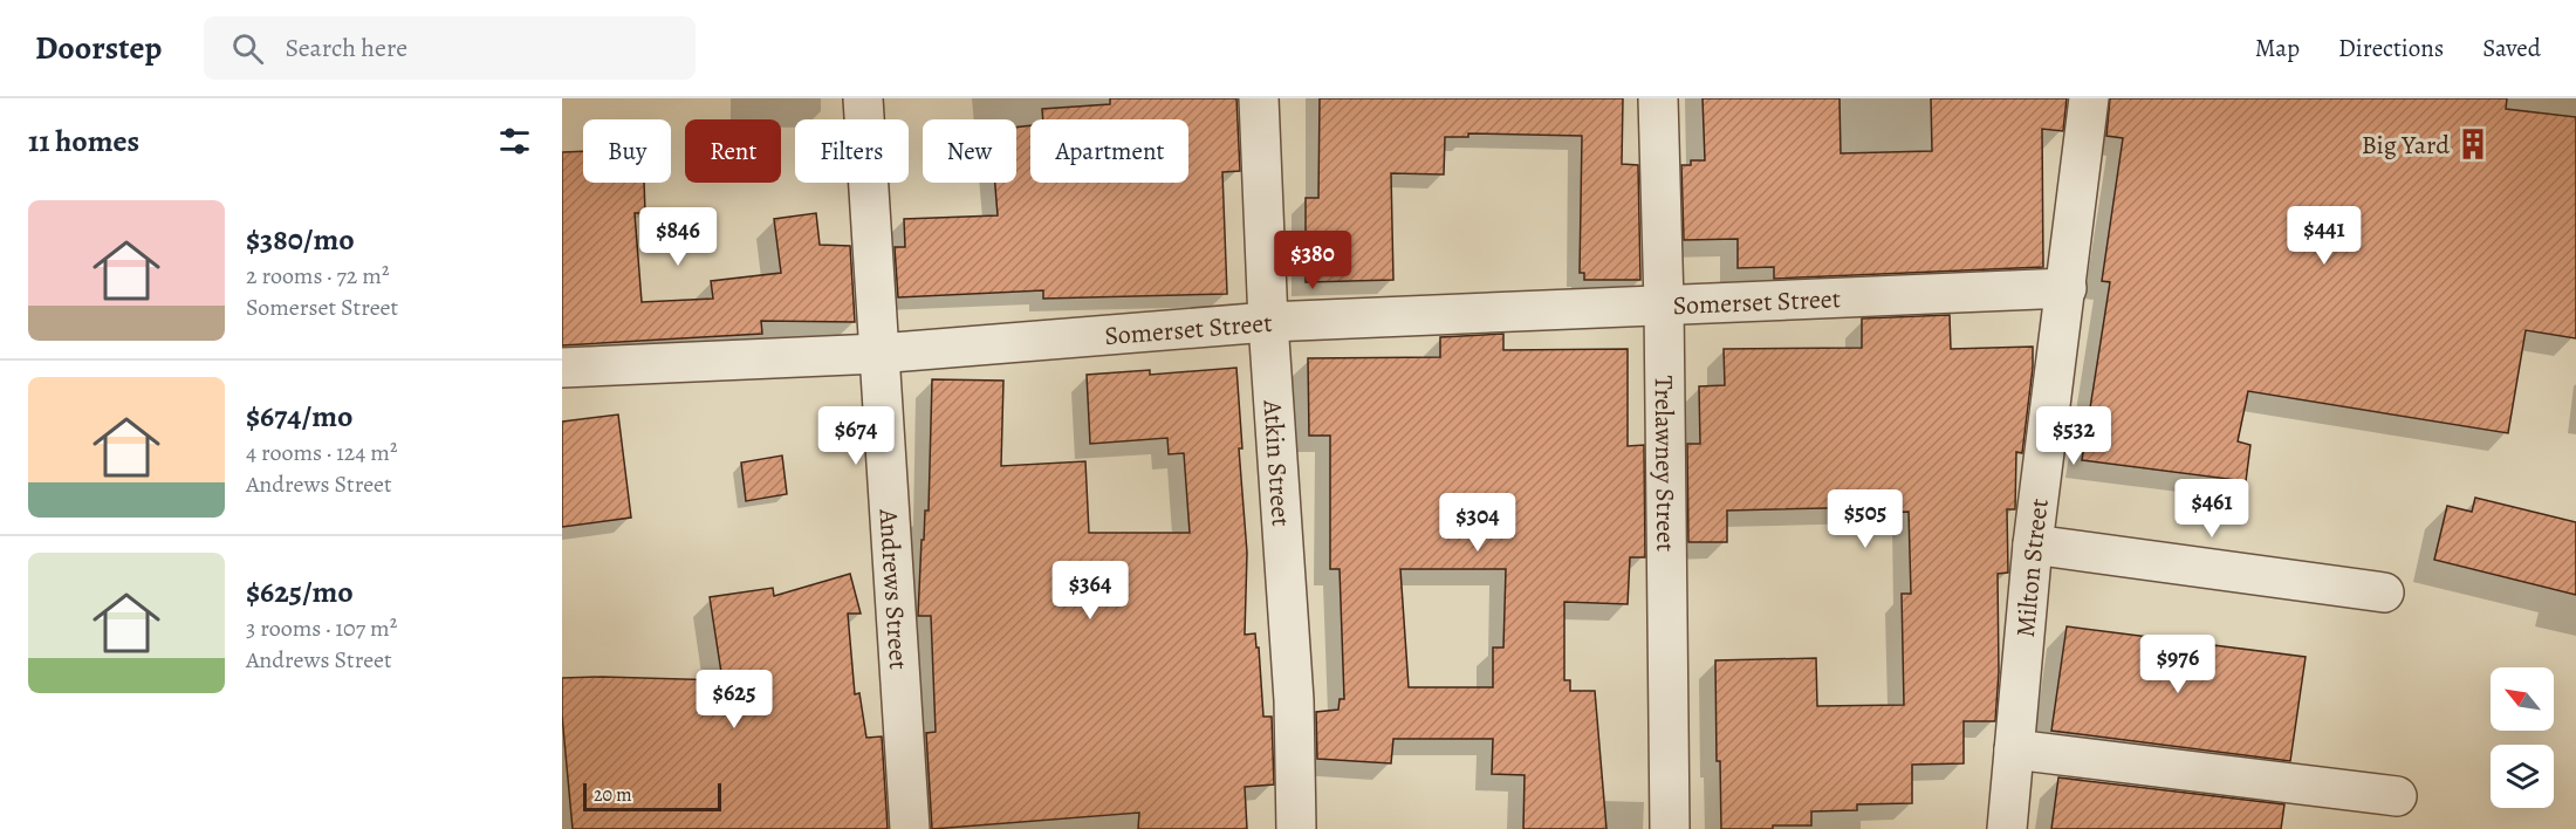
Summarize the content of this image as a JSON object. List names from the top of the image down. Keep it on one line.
{"streets":{"street":["Somerset Street","Atkin Street","Trelawney Street","Milton Street","Andrews Street"]},"crossings":[["Somerset Street","Atkin Street"],["Somerset Street","Trelawney Street"],["Somerset Street","Milton Street"],["Somerset Street","Andrews Street"]],"places":{"building":["Big Yard"]},"scale_bar":"20 m","north":"top left","page":{"header":"Doorstep","search":"Search here","nav":["Map","Directions","Saved"],"heading":"11 homes","chip":["Buy","Rent","Filters","New","Apartment"],"list":[{"name":"$380/mo","note":"2 rooms · 72 m² · Somerset Street"},{"name":"$674/mo","note":"4 rooms · 124 m² · Andrews Street"},{"name":"$625/mo","note":"3 rooms · 107 m² · Andrews Street"}],"price":["$441","$846","$380","$674","$532","$461","$505","$304","$364","$976","$625"],"scale":"20 m"}}
